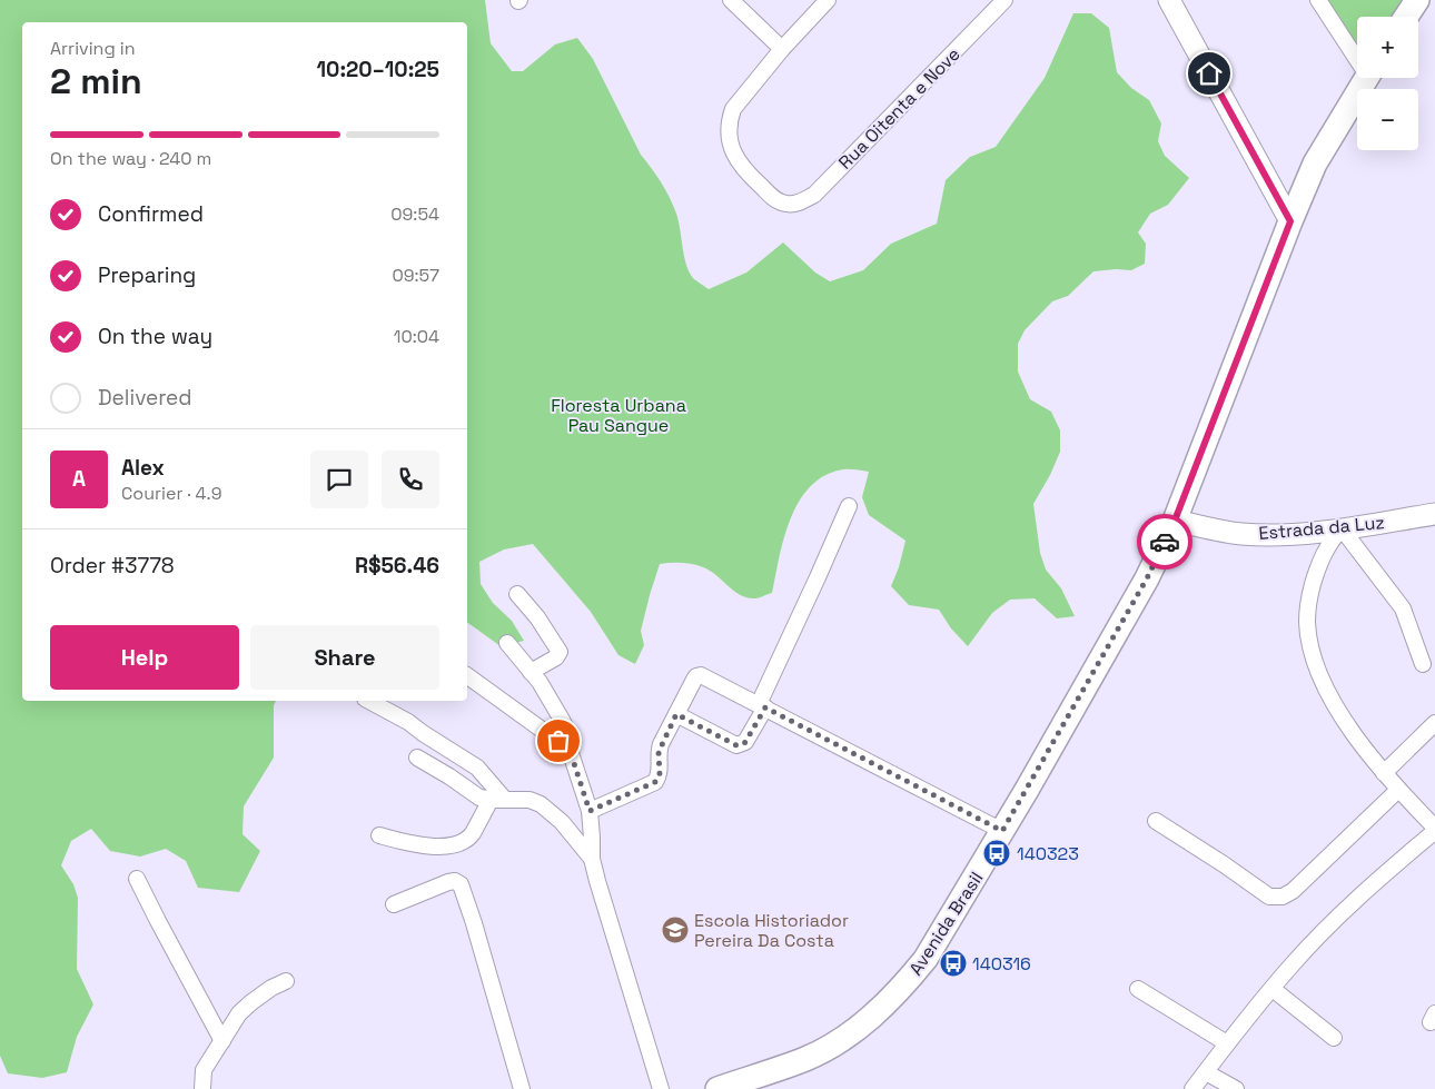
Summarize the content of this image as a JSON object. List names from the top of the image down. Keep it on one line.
{"streets":{"main road":["Estrada da Luz","Avenida Brasil"],"street":["Rua Oitenta e Nove"]},"crossings":[["Estrada da Luz","Avenida Brasil"]],"parks":["Floresta Urbana Pau Sangue"],"places":{"bus stop":["140323","140316"],"school or university":["Escola Historiador Pereira Da Costa"]},"page":{"map_buttons":["+","−"],"heading":["2 min","Arriving in","10:20–10:25"],"panel":["Alex","Courier · 4.9","Order #3778","R$56.46"],"bar":"On the way · 240 m","list":[["Confirmed","09:54"],["Preparing","09:57"],["On the way","10:04"],"Delivered"],"round":"A","buttons":["Help","Share"]}}
